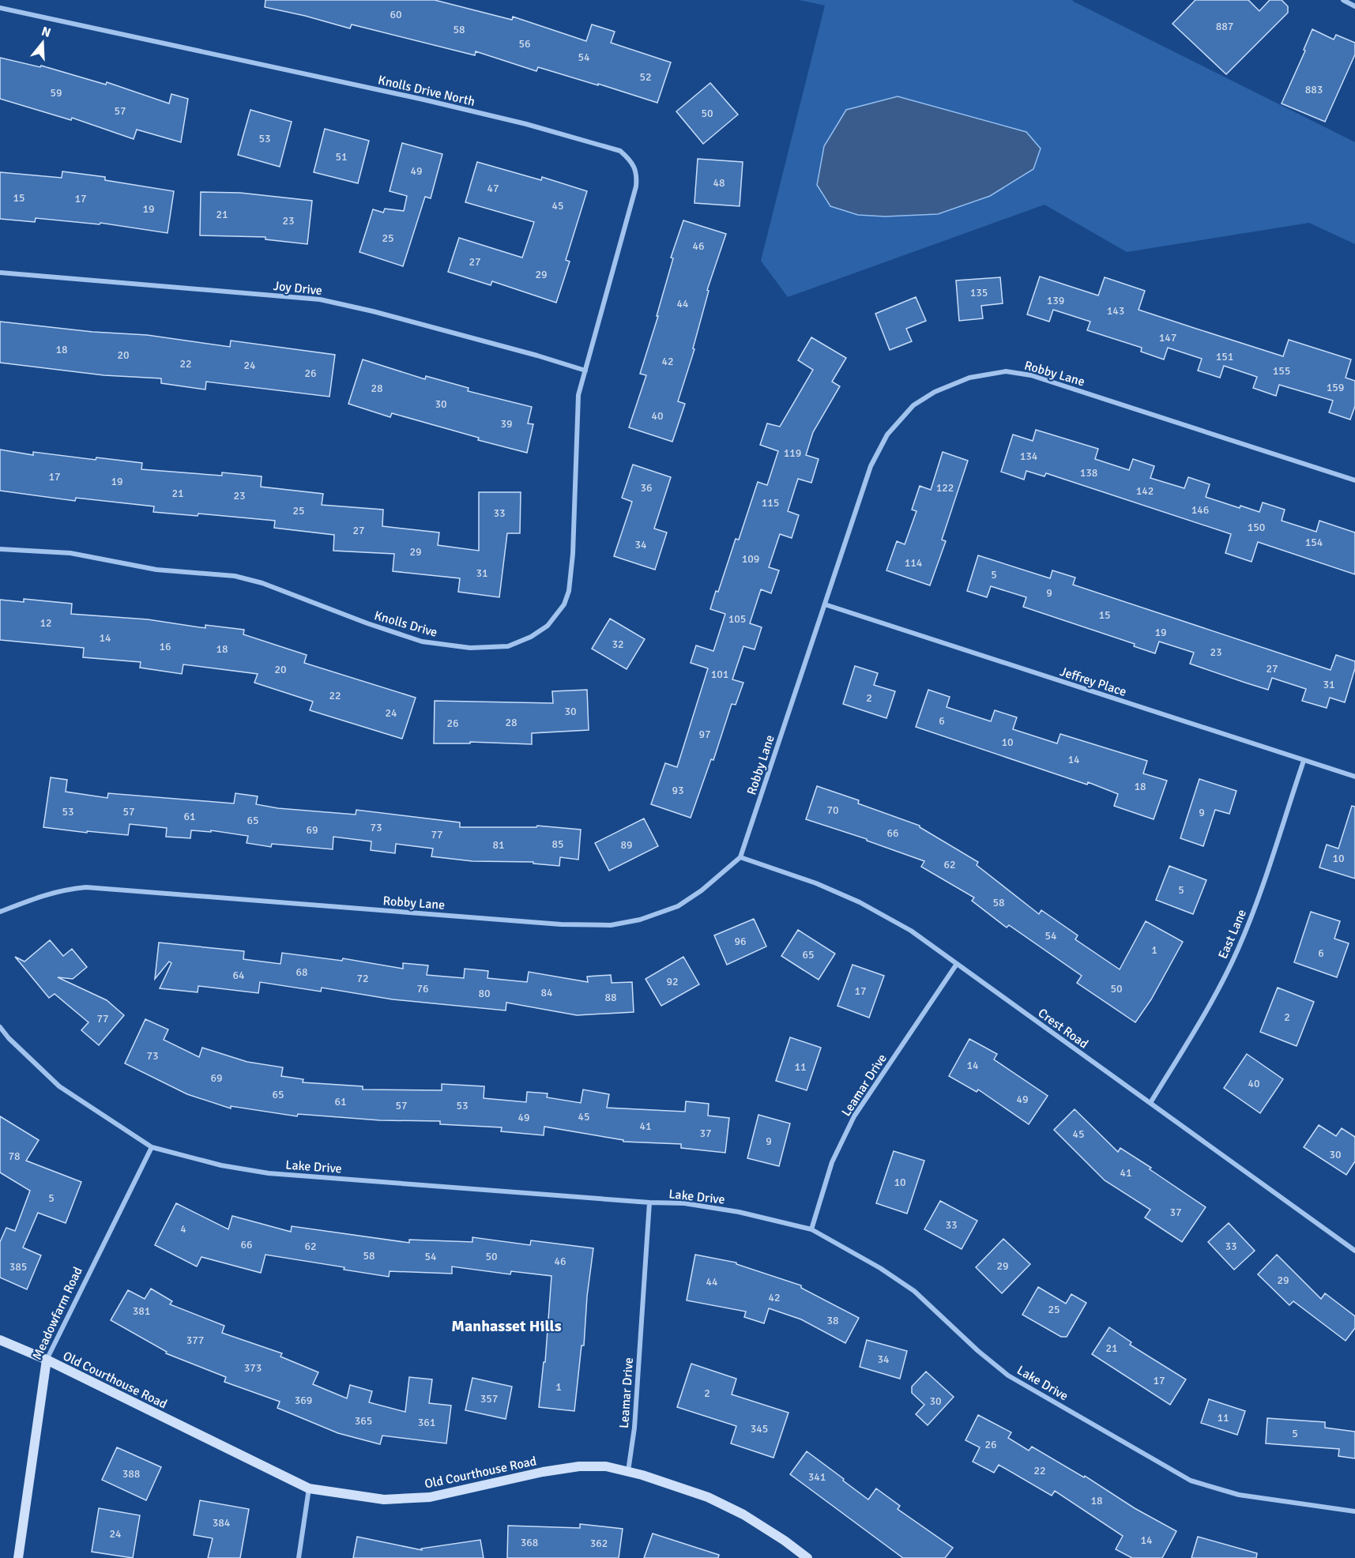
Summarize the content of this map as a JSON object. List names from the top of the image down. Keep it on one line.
{"streets":{"street":["Knolls Drive North","Joy Drive","Robby Lane","Knolls Drive","Jeffrey Place","East Lane","Crest Road","Leamar Drive","Lake Drive","Meadowfarm Road","Old Courthouse Road"]},"crossings":[["Knolls Drive North","Joy Drive"],["Knolls Drive North","Knolls Drive"],["Joy Drive","Knolls Drive"],["Robby Lane","Jeffrey Place"],["Robby Lane","Crest Road"],["Jeffrey Place","East Lane"],["East Lane","Crest Road"],["Crest Road","Leamar Drive"],["Leamar Drive","Lake Drive"],["Leamar Drive","Old Courthouse Road"],["Lake Drive","Meadowfarm Road"],["Meadowfarm Road","Old Courthouse Road"]],"districts":["Manhasset Hills"],"house_numbers":["60","887","58","56","54","52","883","59","57","50","53","51","49","48","47","15","17","45","19","21","23","25","46","27","29","135","139","44","143","147","18","20","151","42","22","24","155","26","159","28","30","40","39","119","134","138","17","19","36","122","142","21","23","115","146","25","33","150","27","154","34","29","109","114","31","5","9","15","105","12","19","14","32","16","18","23","27","20","101","31","22","2","30","24","6","28","26","97","10","14","18","93","70","53","57","9","61","65","73","69","66","77","85","81","89","10","62","5","58","54","96","1","6","65","68","64","72","92","76","50","17","84","80","88","2","77","73","14","11","69","40","65","49","61","57","53","45","49","41","37","45","9","30","78","41","10","5","37","33","4","66","62","33","58","54","50","46","29","385","29","44","42","25","381","38","377","21","34","373","17","1","2","357","369","30","11","365","361","345","5","26","22","388","341","18","384","24","14","368","362"],"north":"top"}
